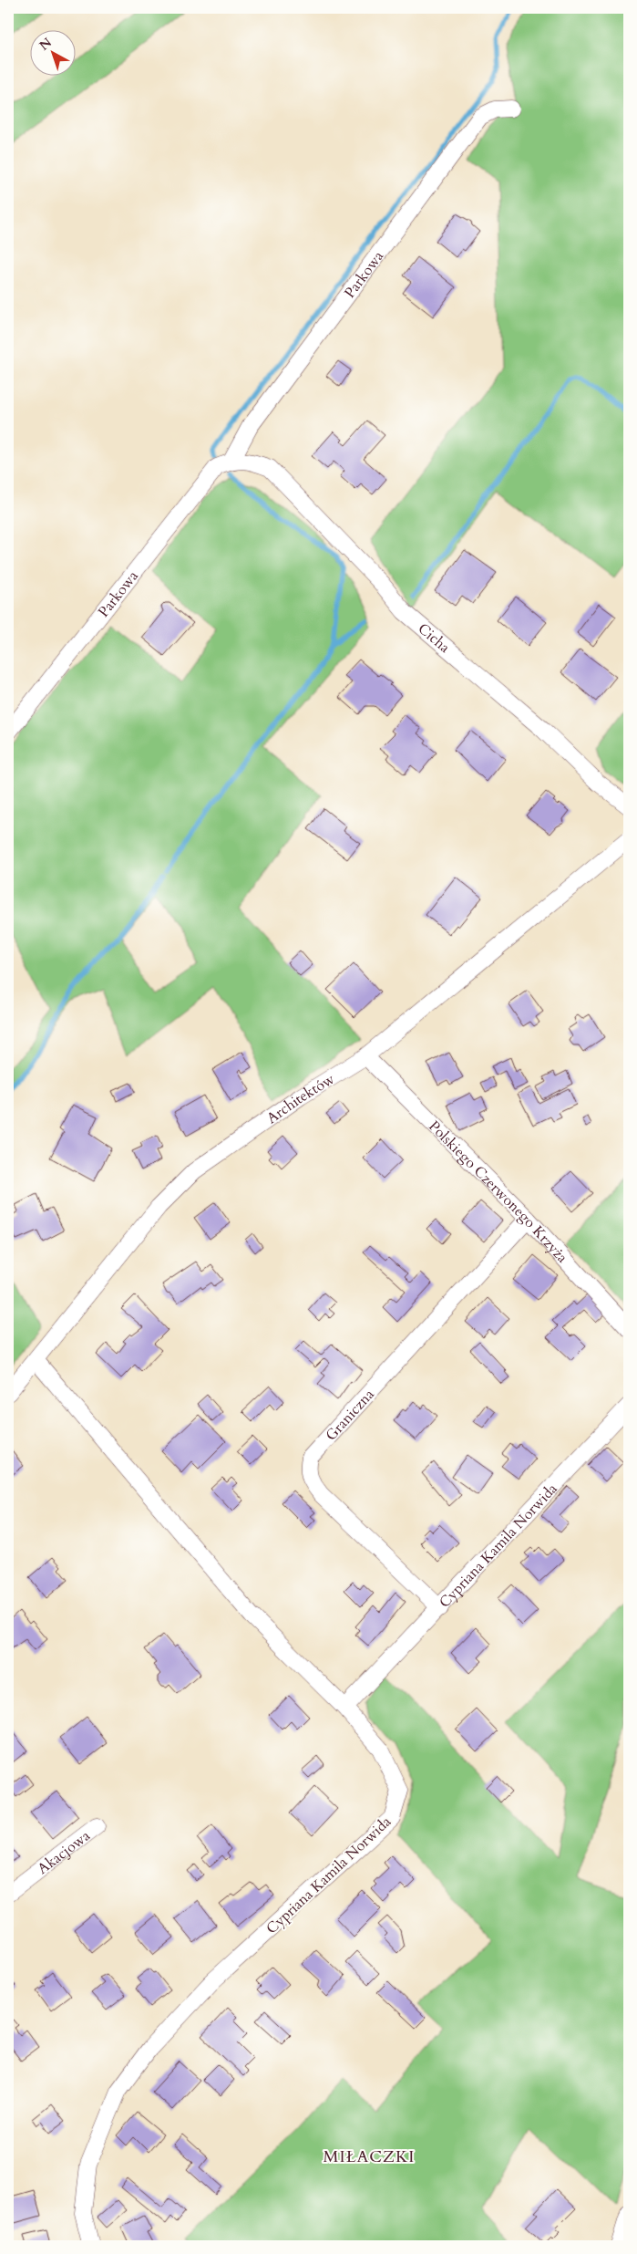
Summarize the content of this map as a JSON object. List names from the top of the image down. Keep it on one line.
{"streets":{"street":["Parkowa","Cicha","Architektów","Polskiego Czerwonego Krzyża","Graniczna","Cypriana Kamila Norwida","Akacjowa"]},"crossings":[["Parkowa","Cicha"],["Architektów","Polskiego Czerwonego Krzyża"],["Polskiego Czerwonego Krzyża","Graniczna"],["Graniczna","Cypriana Kamila Norwida"]],"districts":["MIŁACZKI"],"north":"top left"}
